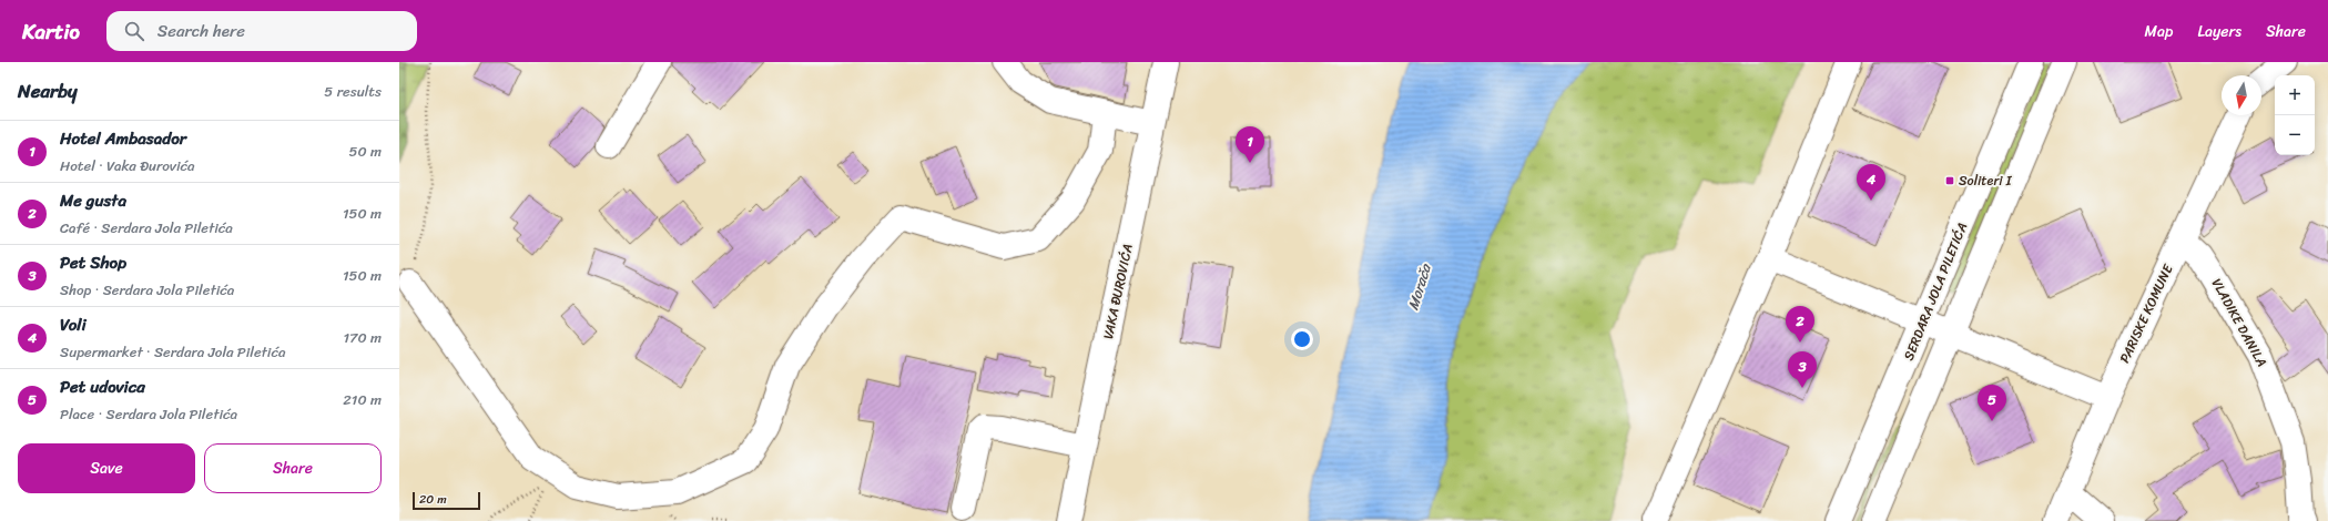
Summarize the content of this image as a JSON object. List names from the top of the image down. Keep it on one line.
{"streets":{"street":["VAKA ĐUROVIĆA","SERDARA JOLA PILETIĆA","PARISKE KOMUNE","VLADIKE DANILA"]},"crossings":[["PARISKE KOMUNE","VLADIKE DANILA"]],"water":["Morača"],"places":{"transit":["Soliteri I"]},"scale_bar":"20 m","north":"bottom","page":{"header":"Kartio","search":"Search here","nav":["Map","Layers","Share"],"heading":["Nearby","5 results"],"map_buttons":["+","−"],"list":[{"mark":"1","name":"Hotel Ambasador","note":"Hotel · Vaka Đurovića","value":"50 m"},{"mark":"2","name":"Me gusta","note":"Café · Serdara Jola Piletića","value":"150 m"},{"mark":"3","name":"Pet Shop","note":"Shop · Serdara Jola Piletića","value":"150 m"},{"mark":"4","name":"Voli","note":"Supermarket · Serdara Jola Piletića","value":"170 m"},{"mark":"5","name":"Pet udovica","note":"Place · Serdara Jola Piletića","value":"210 m"}],"pins":["1","4","2","3","5"],"buttons":["Save","Share"],"scale":"20 m"}}
